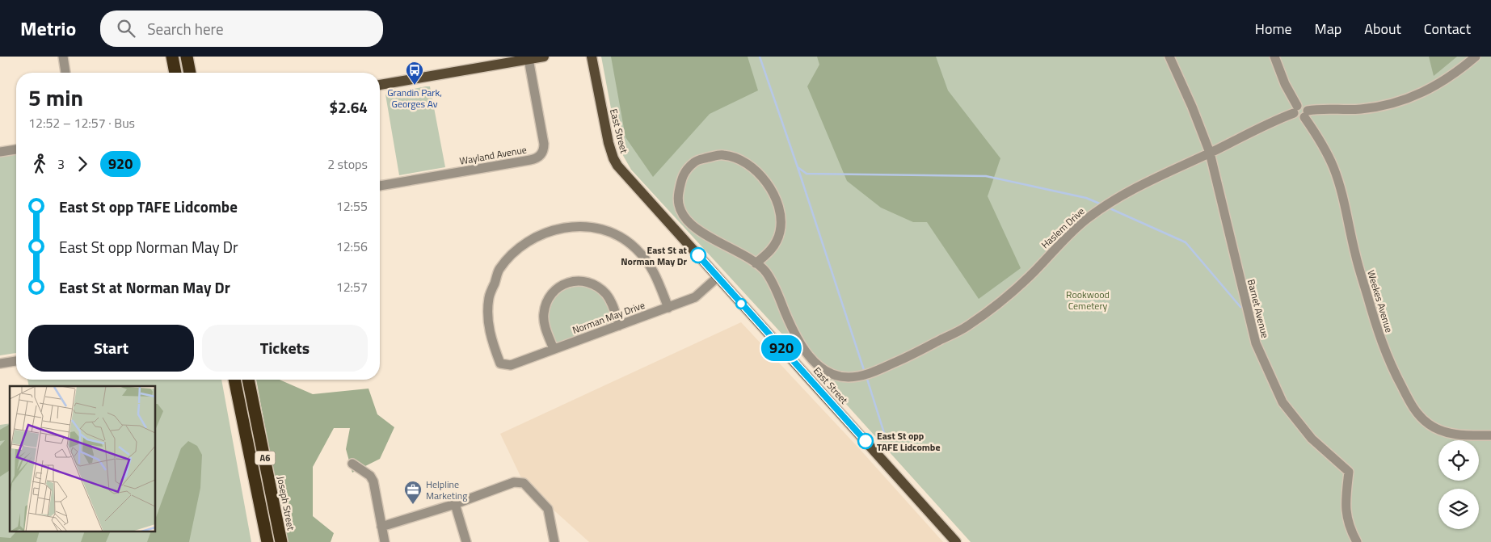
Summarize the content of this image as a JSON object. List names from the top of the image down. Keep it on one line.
{"streets":{"highway":["A6","Joseph Street"],"main road":["East Street"],"street":["Wayland Avenue","Haslem Drive","Weekes Avenue","Barnet Avenue","Norman May Drive"]},"crossings":[["East Street","Norman May Drive"],["Haslem Drive","Barnet Avenue"]],"parks":["Rookwood Cemetery"],"places":{"bus stop":["Grandin Park, Georges Av"],"other":["East St at Norman May Dr","East St opp TAFE Lidcombe"],"office":["Helpline Marketing"]},"lines":["bus line 920"],"page":{"header":"Metrio","search":"Search here","nav":["Home","Map","About","Contact"],"on_map":"920","heading":["5 min","12:52 – 12:57 · Bus","$2.64"],"legs":["3","920","2 stops"],"list":[{"name":"East St opp TAFE Lidcombe","value":"12:55"},{"name":"East St opp Norman May Dr","value":"12:56"},{"name":"East St at Norman May Dr","value":"12:57"}],"buttons":["Start","Tickets"]}}
